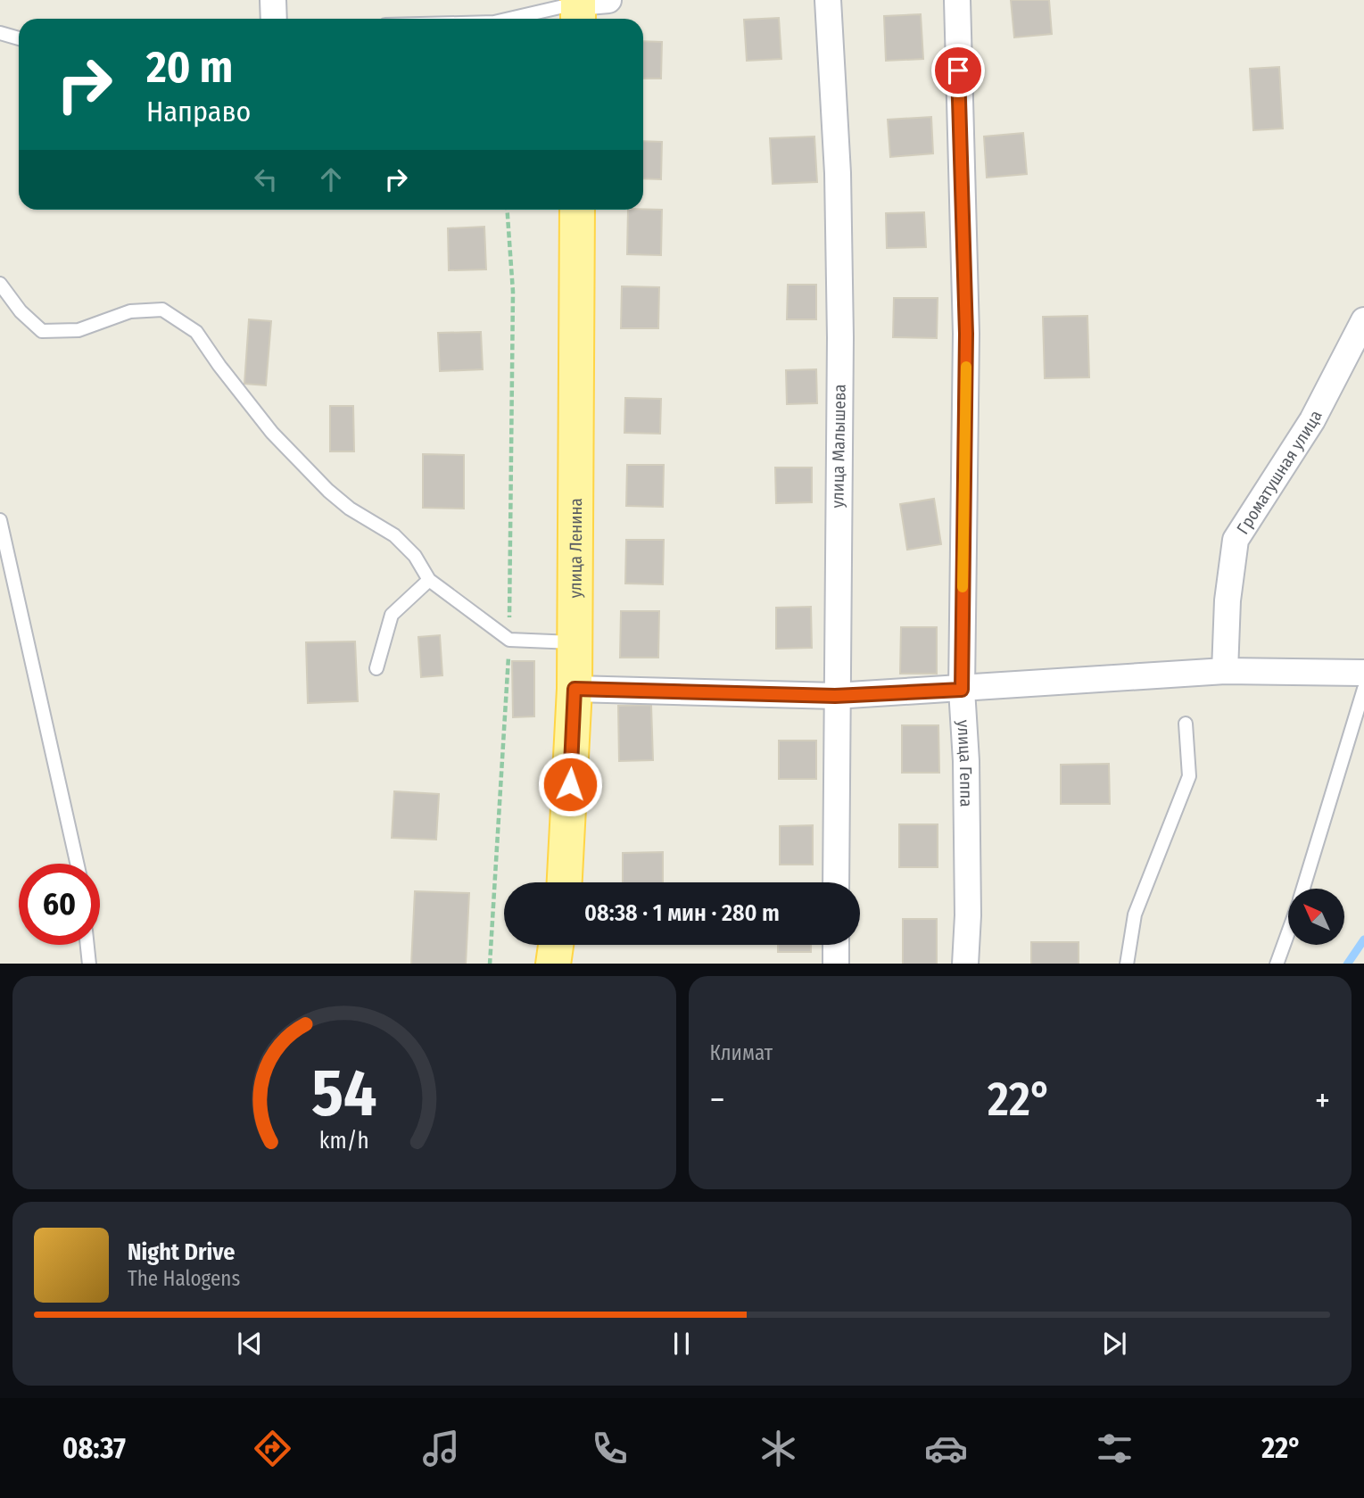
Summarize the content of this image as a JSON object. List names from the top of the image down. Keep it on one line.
{"streets":{"main road":["улица Ленина"],"street":["улица Малышева","Громатушная улица","улица Геппа"]},"north":"top left","page":{"turn":["20 m","Направо"],"limit":"60","trip":"08:38 · 1 мин · 280 m","tile":"Климат","heat":["−","22°","+"],"song":["Night Drive","The Halogens"],"tabs":["08:37","22°"],"gauge":["54","km/h"]}}
